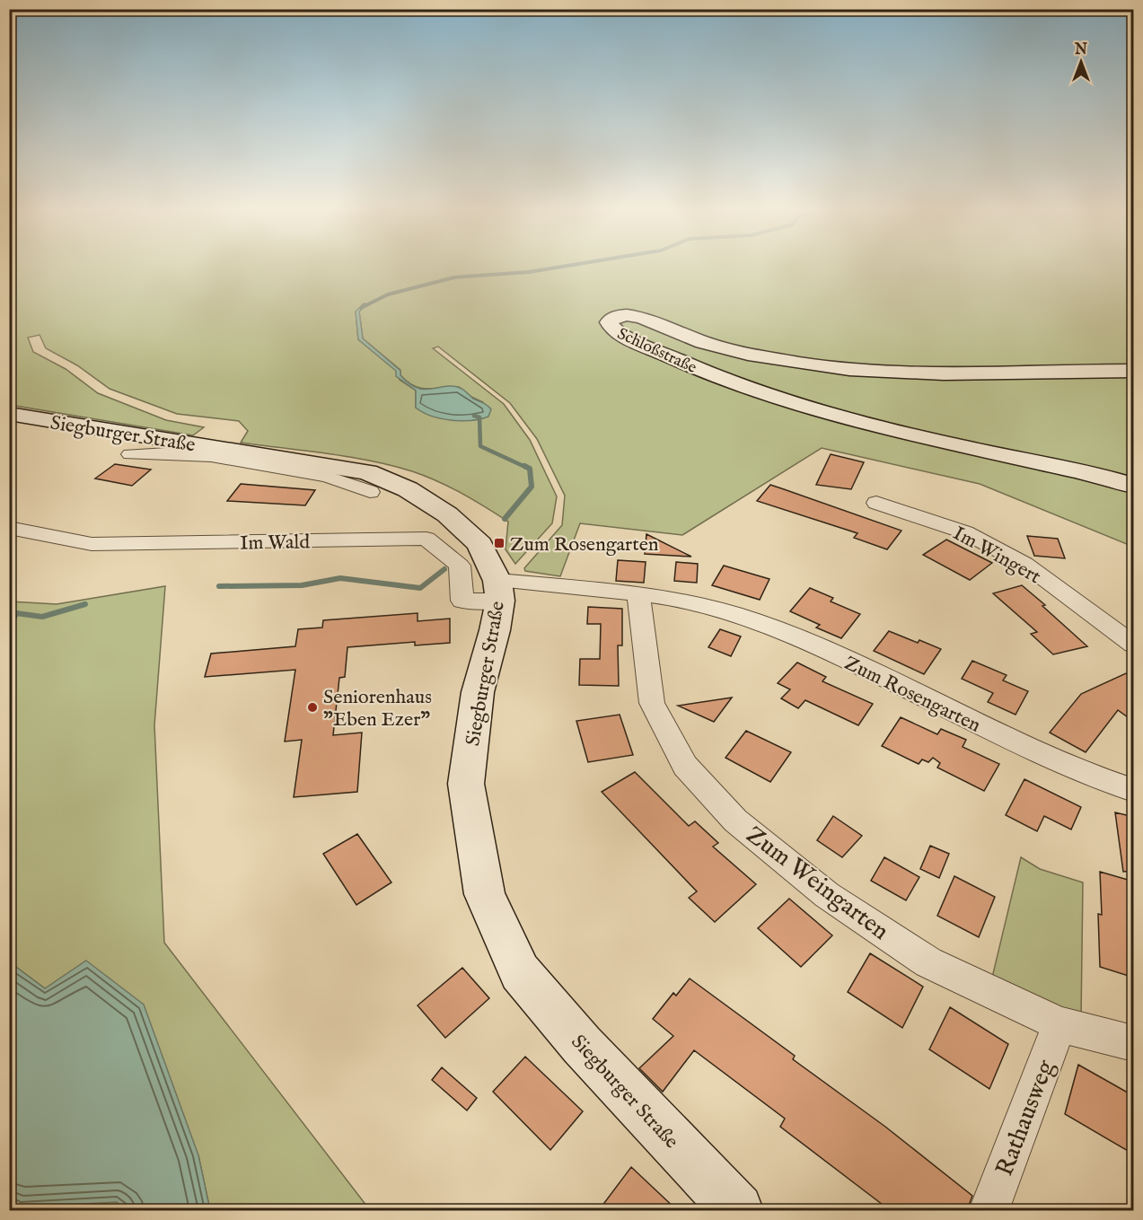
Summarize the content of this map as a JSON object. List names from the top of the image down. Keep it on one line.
{"streets":{"main road":["Schloßstraße","Siegburger Straße"],"street":["Im Wald","Im Wingert","Zum Rosengarten","Zum Weingarten","Rathausweg"]},"crossings":[["Siegburger Straße","Im Wald"],["Siegburger Straße","Zum Rosengarten"],["Im Wald","Zum Rosengarten"],["Zum Rosengarten","Zum Weingarten"],["Zum Weingarten","Rathausweg"]],"places":{"transit":["Zum Rosengarten"],"other":["Seniorenhaus \"Eben Ezer\""]},"north":"top"}
